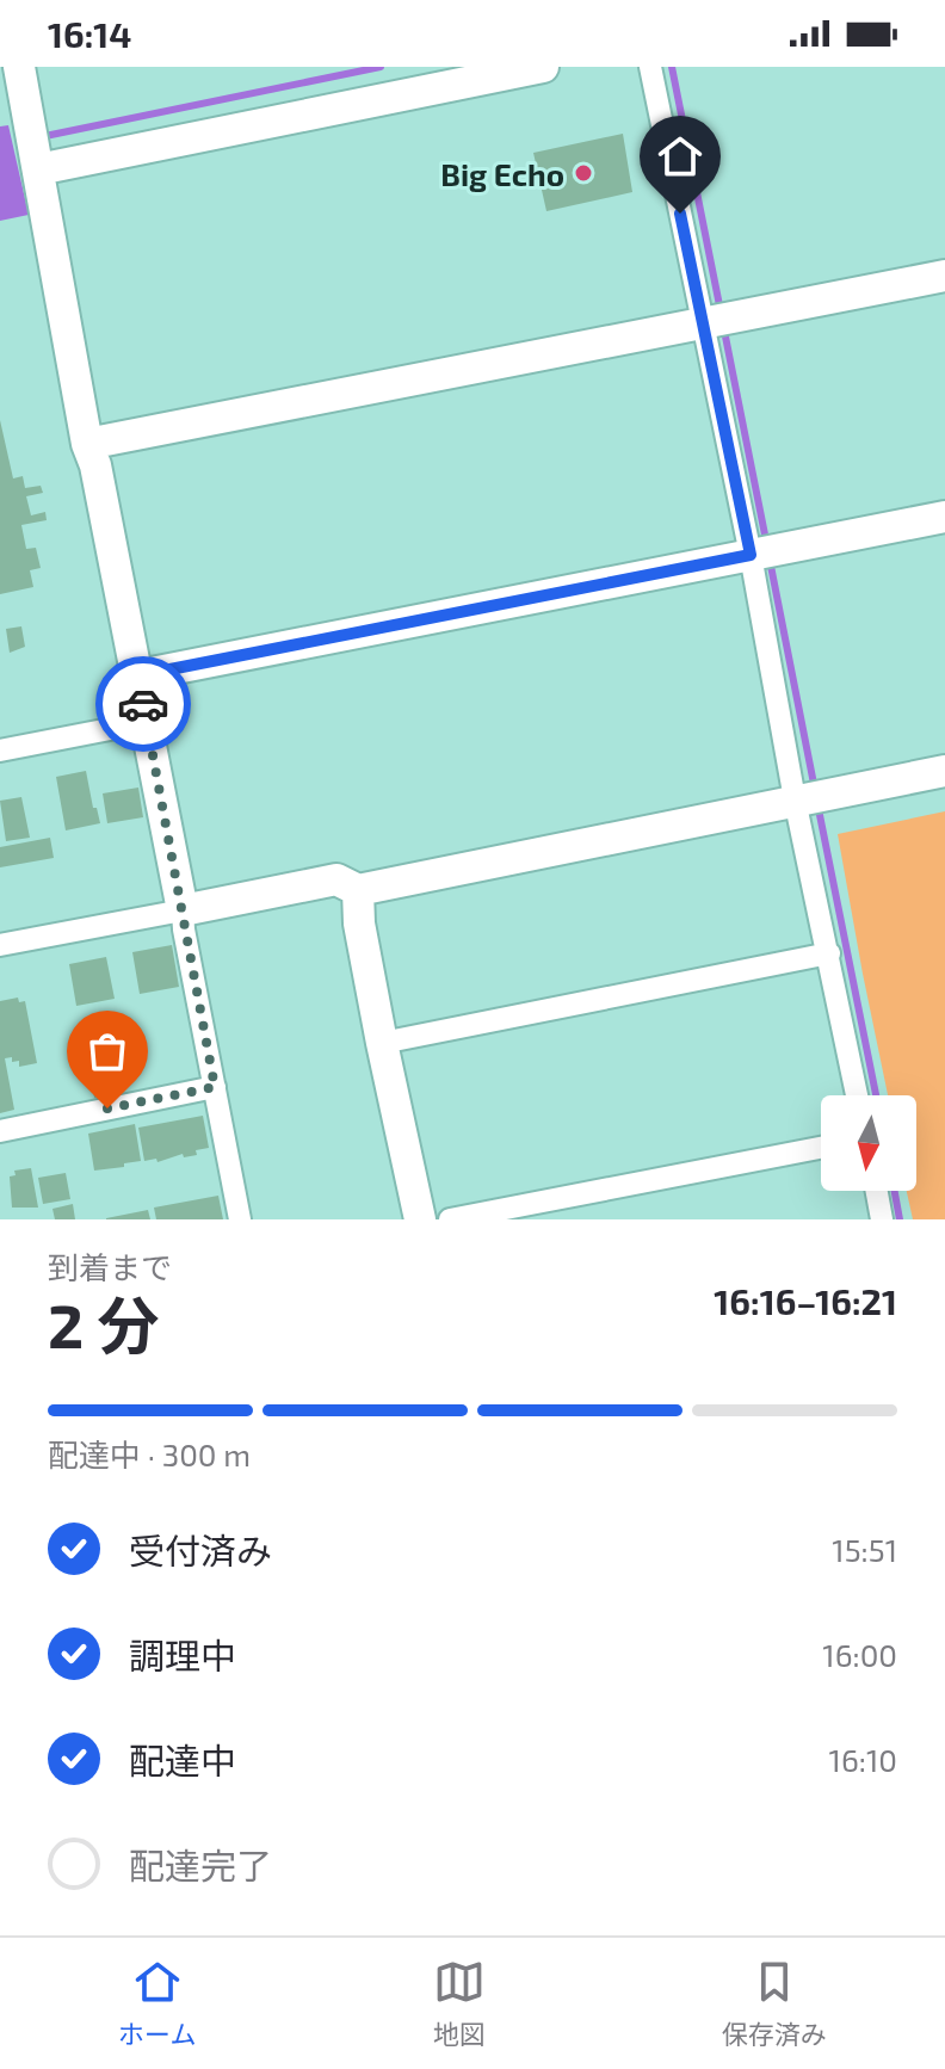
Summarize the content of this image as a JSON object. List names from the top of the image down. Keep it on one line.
{"places":["Big Echo"],"north":"bottom","page":{"status":"16:14","heading":["2 分","到着まで","16:16–16:21"],"bar":"配達中 · 300 m","list":[["受付済み","15:51"],["調理中","16:00"],["配達中","16:10"],"配達完了"],"tabs":["ホーム","地図","保存済み"]}}
